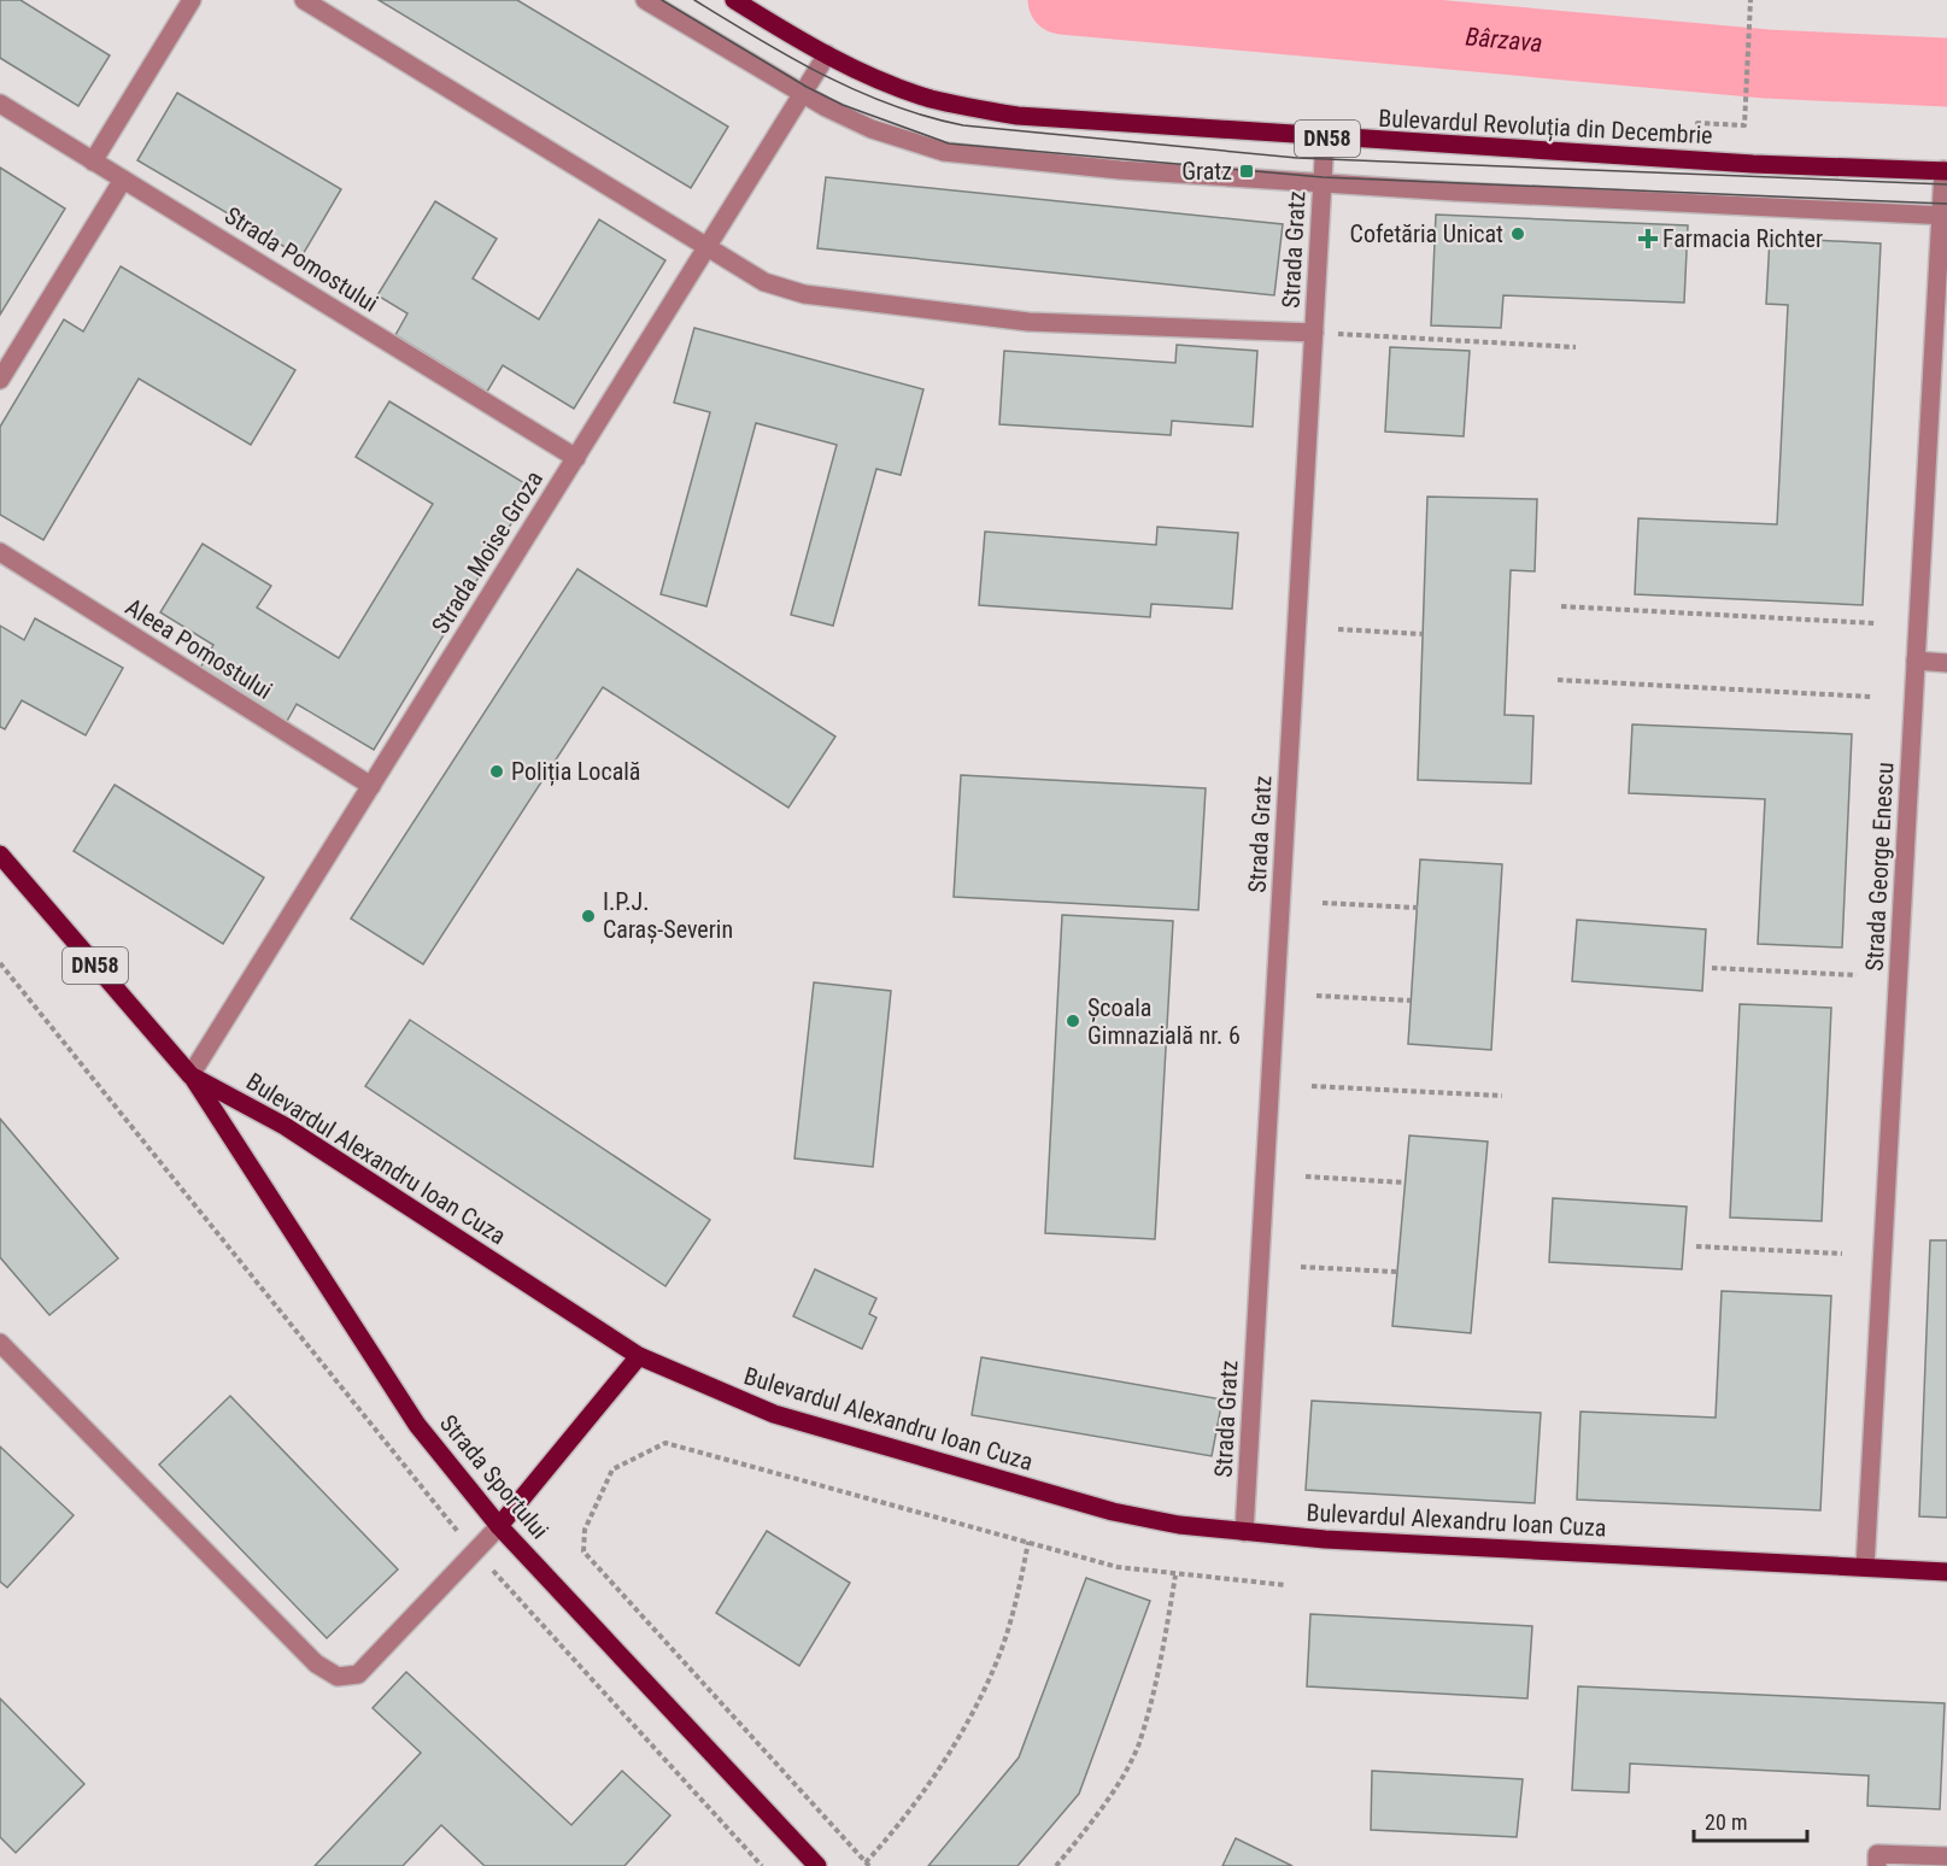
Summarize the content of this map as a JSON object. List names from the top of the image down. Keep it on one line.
{"streets":{"main road":["Bulevardul Revoluția din Decembrie","DN58","Bulevardul Alexandru Ioan Cuza","Strada Sportului"],"street":["Strada Gratz","Strada Pomostului","Strada Moise Groza","Aleea Pomostului","Strada George Enescu"]},"crossings":[["Bulevardul Revoluția din Decembrie","Strada Gratz"],["Bulevardul Revoluția din Decembrie","Strada Moise Groza"],["Bulevardul Revoluția din Decembrie","Strada George Enescu"],["Strada Gratz","Bulevardul Alexandru Ioan Cuza"],["Strada Pomostului","Strada Moise Groza"],["Strada Moise Groza","Aleea Pomostului"],["Strada Moise Groza","Bulevardul Alexandru Ioan Cuza"],["Strada Moise Groza","Strada Sportului"],["Strada George Enescu","Bulevardul Alexandru Ioan Cuza"],["Bulevardul Alexandru Ioan Cuza","Strada Sportului"]],"water":["Bârzava"],"places":{"transit":["Gratz"],"other":["Cofetăria Unicat","Poliția Locală","I.P.J. Caraș-Severin","Școala Gimnazială nr. 6"],"health":["Farmacia Richter"]},"scale_bar":"20 m"}
